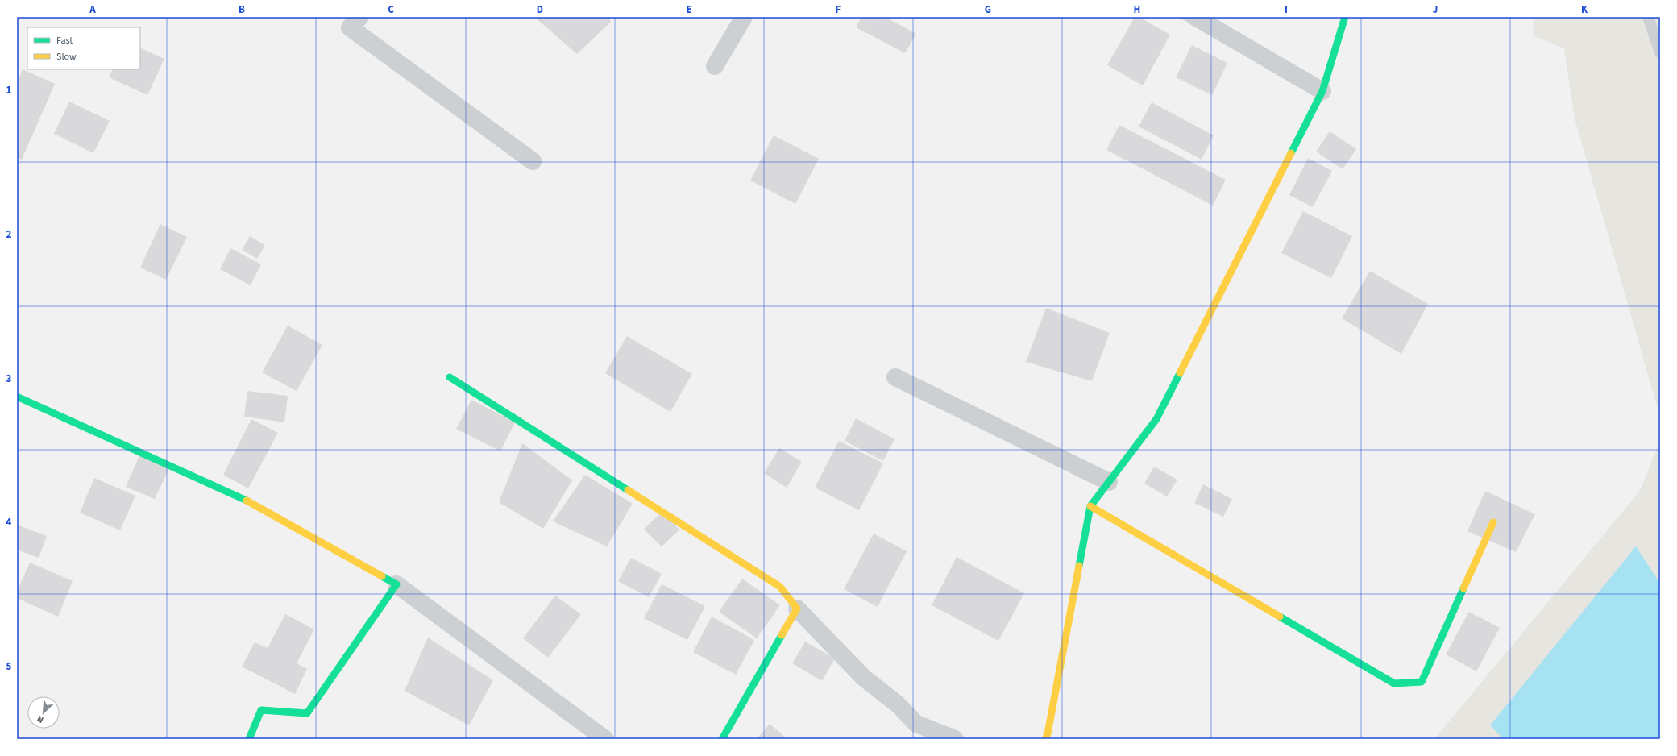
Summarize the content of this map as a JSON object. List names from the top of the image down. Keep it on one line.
{"legend":["Fast","Slow"],"north":"bottom left","grid":{"columns":["A","B","C","D","E","F","G","H","I","J","K"],"rows":["1","2","3","4","5"]}}
